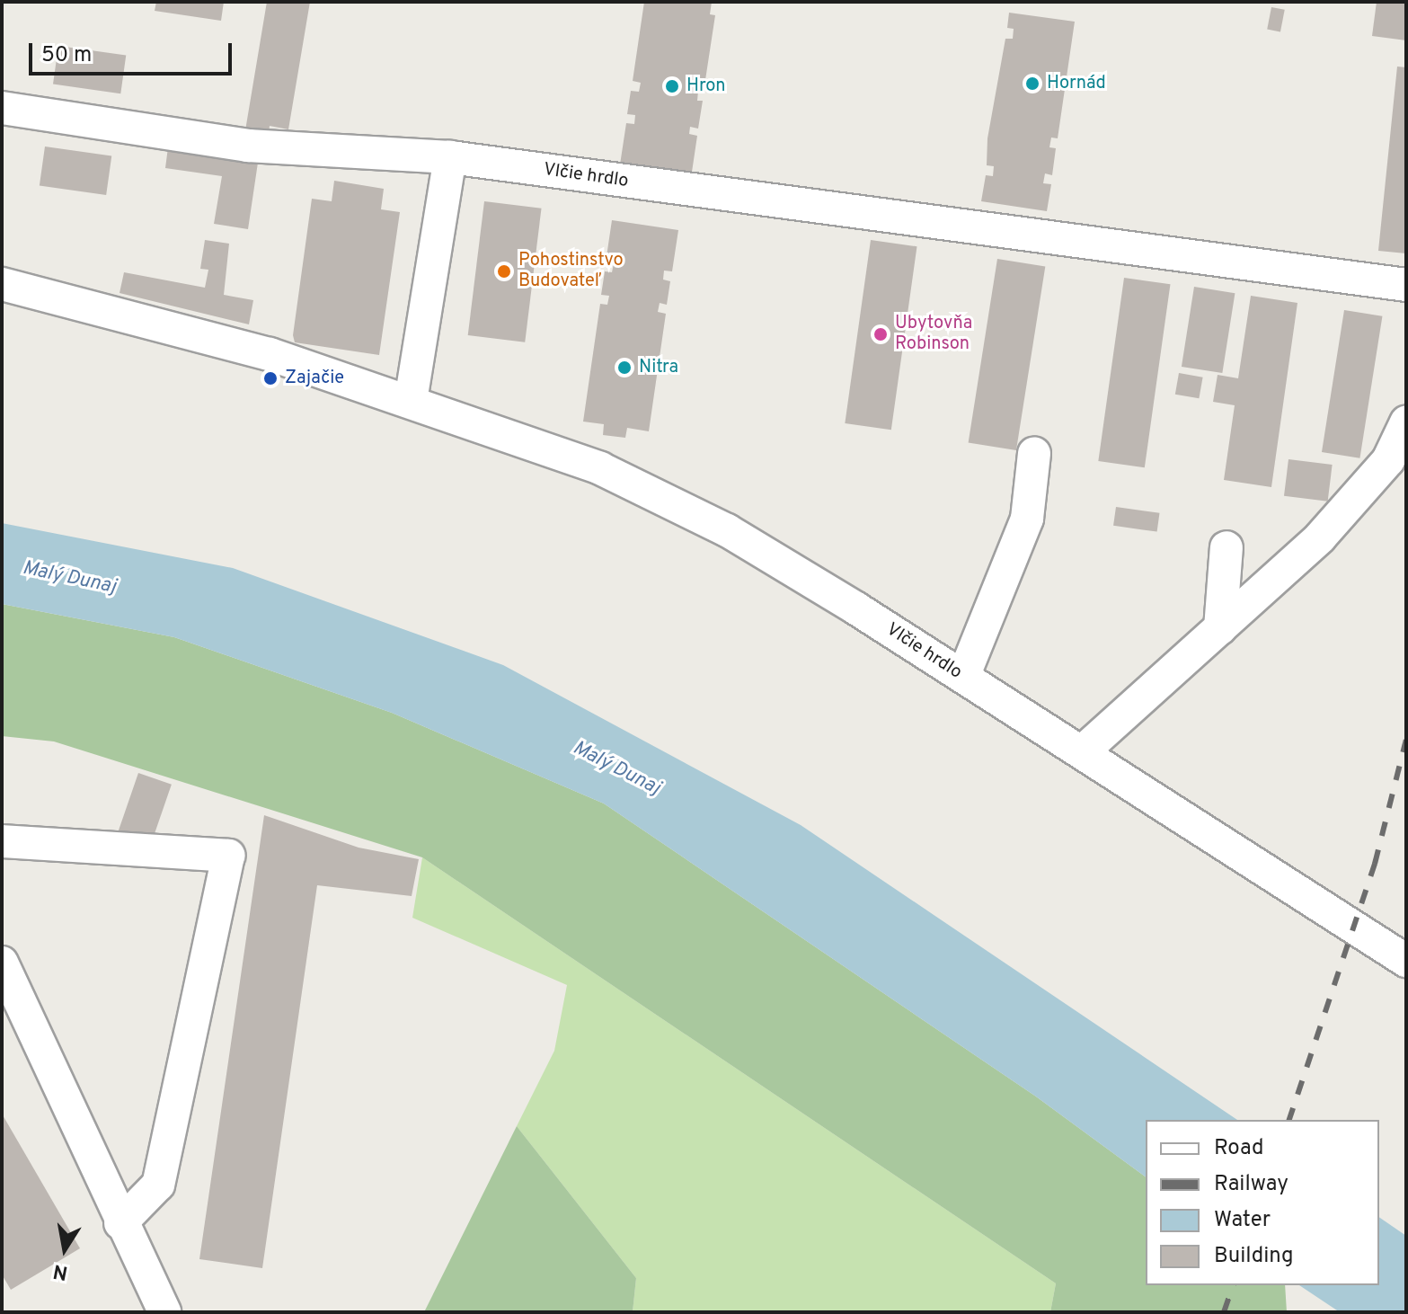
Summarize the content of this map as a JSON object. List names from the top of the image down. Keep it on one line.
{"streets":{"street":["Vlčie hrdlo"]},"water":["Malý Dunaj"],"places":["Hornád","Hron","Pohostinstvo Budovateľ","Ubytovňa Robinson","Nitra","Zajačie"],"legend":["Road","Railway","Water","Building"],"scale_bar":"50 m","north":"bottom"}
